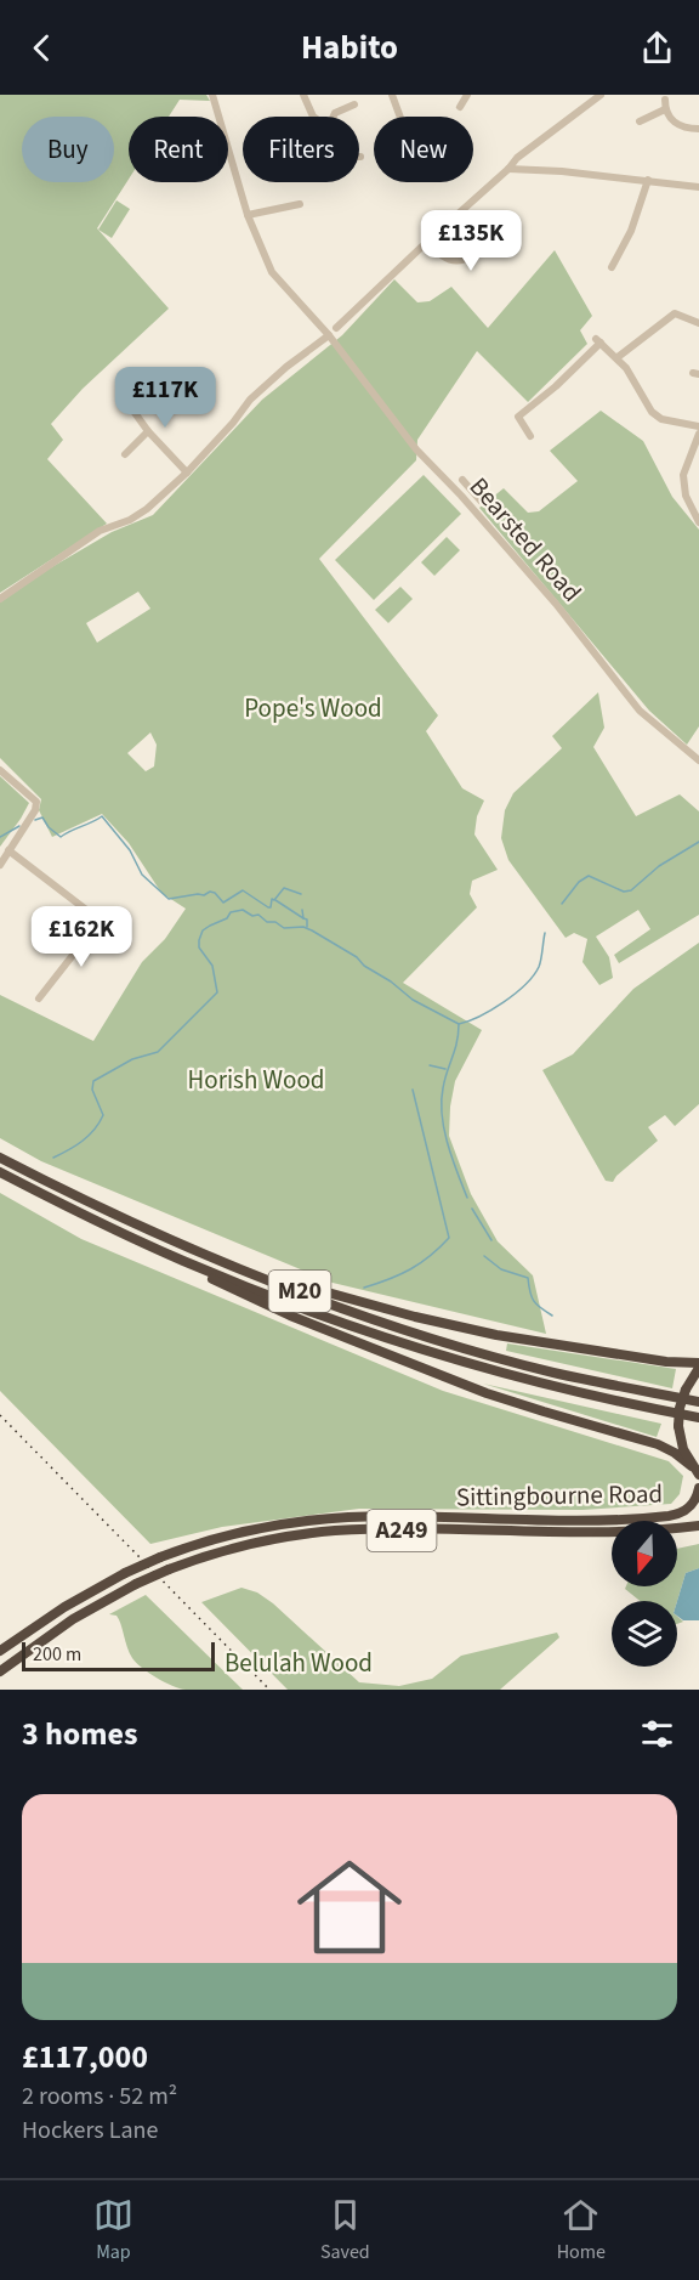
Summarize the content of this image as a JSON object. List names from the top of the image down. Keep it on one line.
{"streets":{"highway":["M20","Sittingbourne Road","A249"],"street":["Bearsted Road"]},"parks":["Pope's Wood","Horish Wood","Belulah Wood"],"scale_bar":"200 m","north":"bottom","page":{"header":"Habito","chip":["Buy","Rent","Filters","New"],"price":["£135K","£117K","£162K"],"scale":"200 m","heading":"3 homes","list":[{"name":"£117,000","note":"2 rooms · 52 m² · Hockers Lane"}],"tabs":["Map","Saved","Home"]}}
